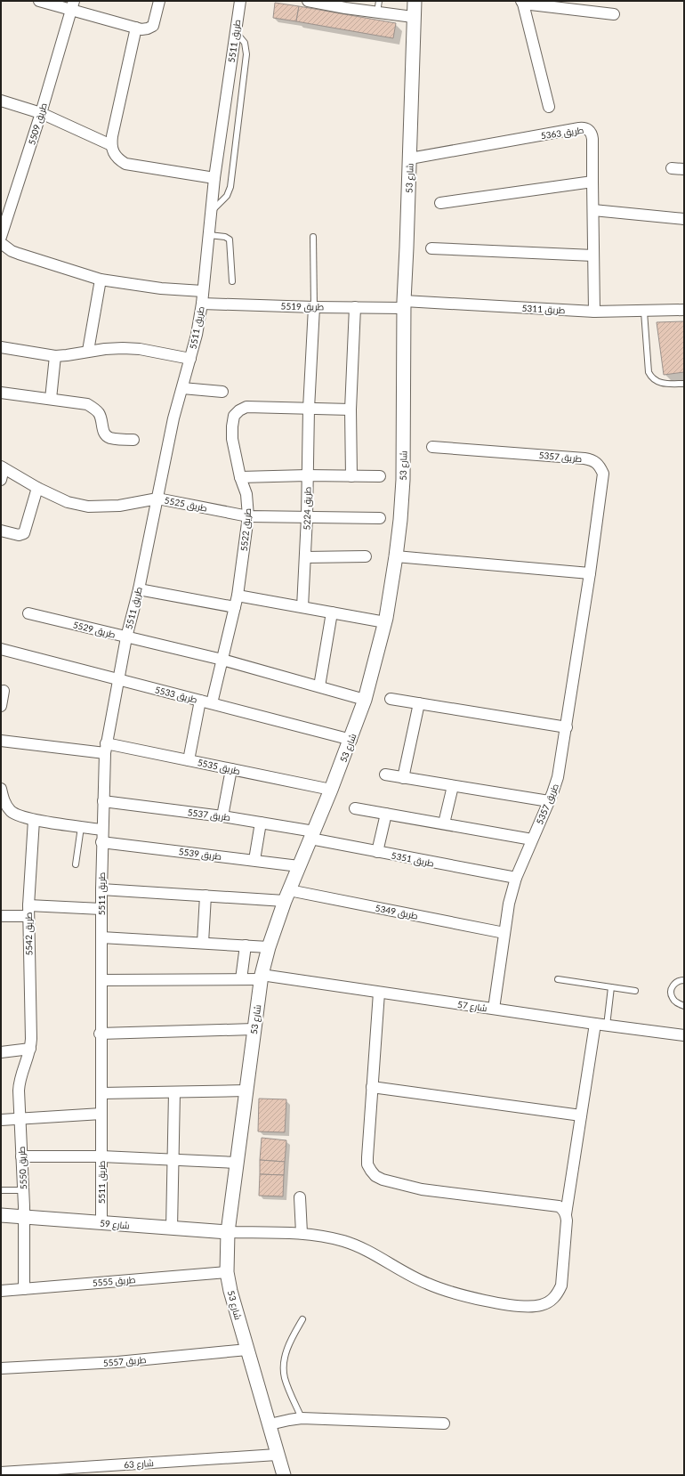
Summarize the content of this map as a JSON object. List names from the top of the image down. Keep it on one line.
{"streets":{"street":["طريق 5511","طريق 5509","طريق 5363","شارع 53","طريق 5519","طريق 5311","طريق 5357","طريق 5525","طريق 5224","طريق 5522","طريق 5529","طريق 5533","طريق 5535","طريق 5537","طريق 5539","طريق 5351","طريق 5349","طريق 5542","شارع 57","طريق 5550","شارع 59","طريق 5555","طريق 5557","شارع 63"]},"crossings":[["طريق 5511","طريق 5519"],["طريق 5511","طريق 5525"],["طريق 5511","طريق 5529"],["طريق 5511","طريق 5533"],["طريق 5511","طريق 5535"],["طريق 5511","طريق 5537"],["طريق 5511","طريق 5539"],["طريق 5511","طريق 5349"],["طريق 5511","شارع 57"],["طريق 5511","شارع 59"],["طريق 5363","شارع 53"],["طريق 5363","طريق 5311"],["شارع 53","طريق 5519"],["شارع 53","طريق 5311"],["شارع 53","طريق 5529"],["شارع 53","طريق 5533"],["شارع 53","طريق 5535"],["شارع 53","طريق 5537"],["شارع 53","طريق 5539"],["شارع 53","طريق 5351"],["شارع 53","طريق 5349"],["شارع 53","شارع 57"],["شارع 53","شارع 59"],["شارع 53","طريق 5555"],["شارع 53","طريق 5557"],["شارع 53","شارع 63"],["طريق 5519","طريق 5311"],["طريق 5519","طريق 5224"],["طريق 5357","طريق 5351"],["طريق 5357","طريق 5349"],["طريق 5357","شارع 57"],["طريق 5525","طريق 5224"],["طريق 5525","طريق 5522"],["طريق 5224","طريق 5522"],["طريق 5522","طريق 5529"],["طريق 5522","طريق 5533"],["طريق 5537","طريق 5351"],["طريق 5542","طريق 5550"],["طريق 5550","شارع 59"],["طريق 5550","طريق 5555"]]}
